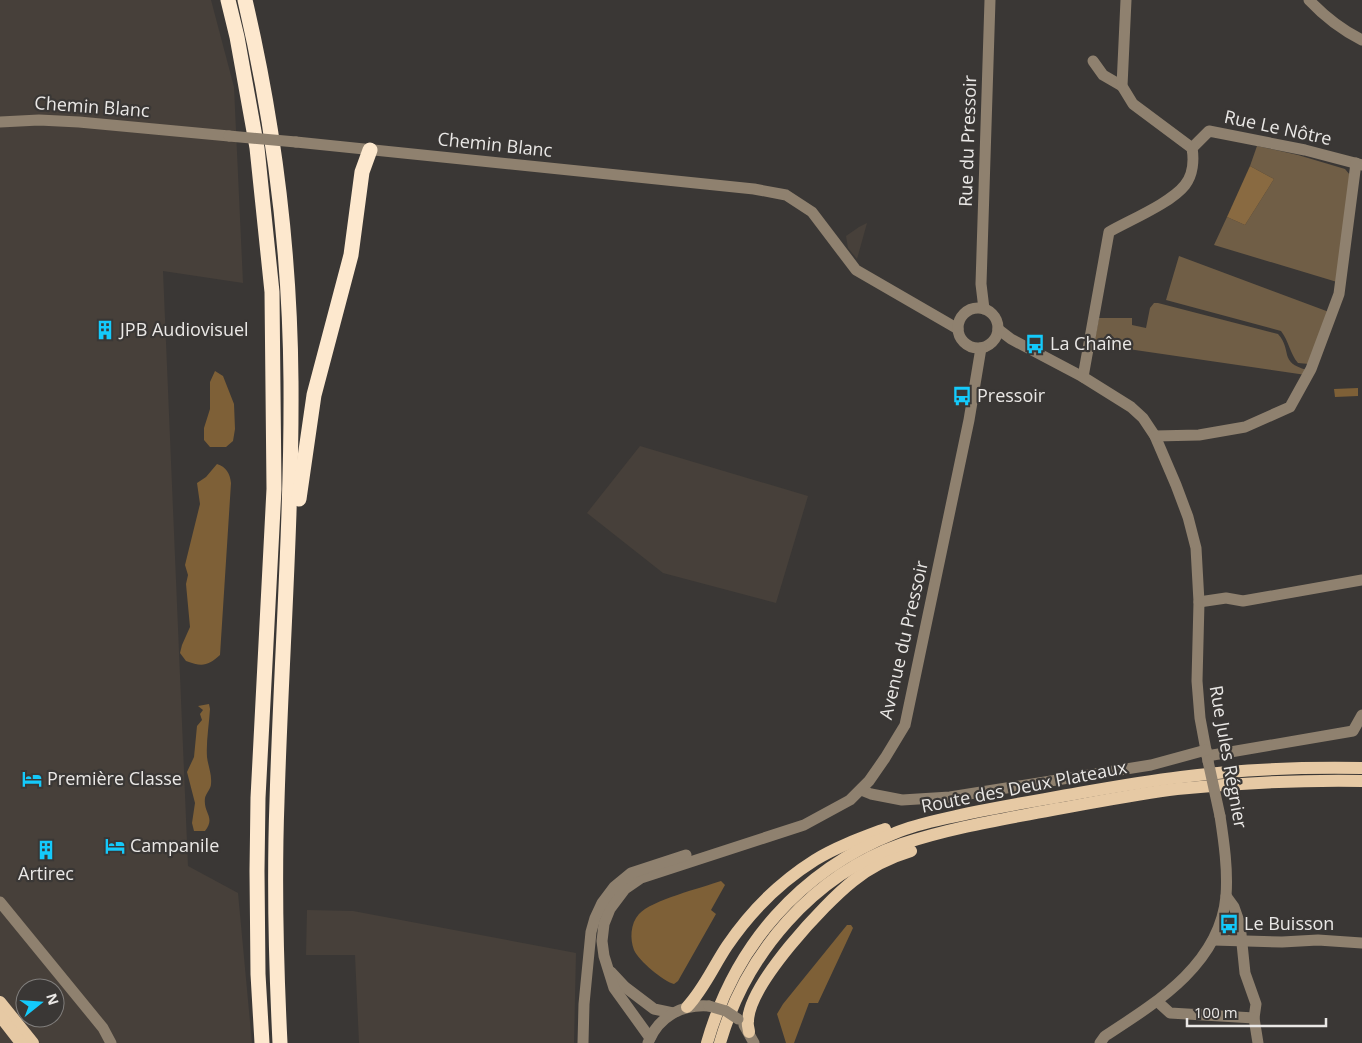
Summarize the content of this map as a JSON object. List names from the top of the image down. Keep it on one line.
{"streets":{"main road":["Route des Deux Plateaux"],"street":["Chemin Blanc","Rue Le Nôtre","Rue du Pressoir","Avenue du Pressoir","Rue Jules Régnier"]},"crossings":[["Chemin Blanc","Rue du Pressoir"],["Chemin Blanc","Avenue du Pressoir"],["Chemin Blanc","Rue Jules Régnier"],["Rue du Pressoir","Avenue du Pressoir"],["Rue du Pressoir","Rue Jules Régnier"],["Avenue du Pressoir","Rue Jules Régnier"]],"places":{"building":["JPB Audiovisuel","Artirec"],"bus stop":["La Chaîne","Pressoir","Le Buisson"],"hotel":["Première Classe","Campanile"]},"scale_bar":"100 m","north":"right"}
